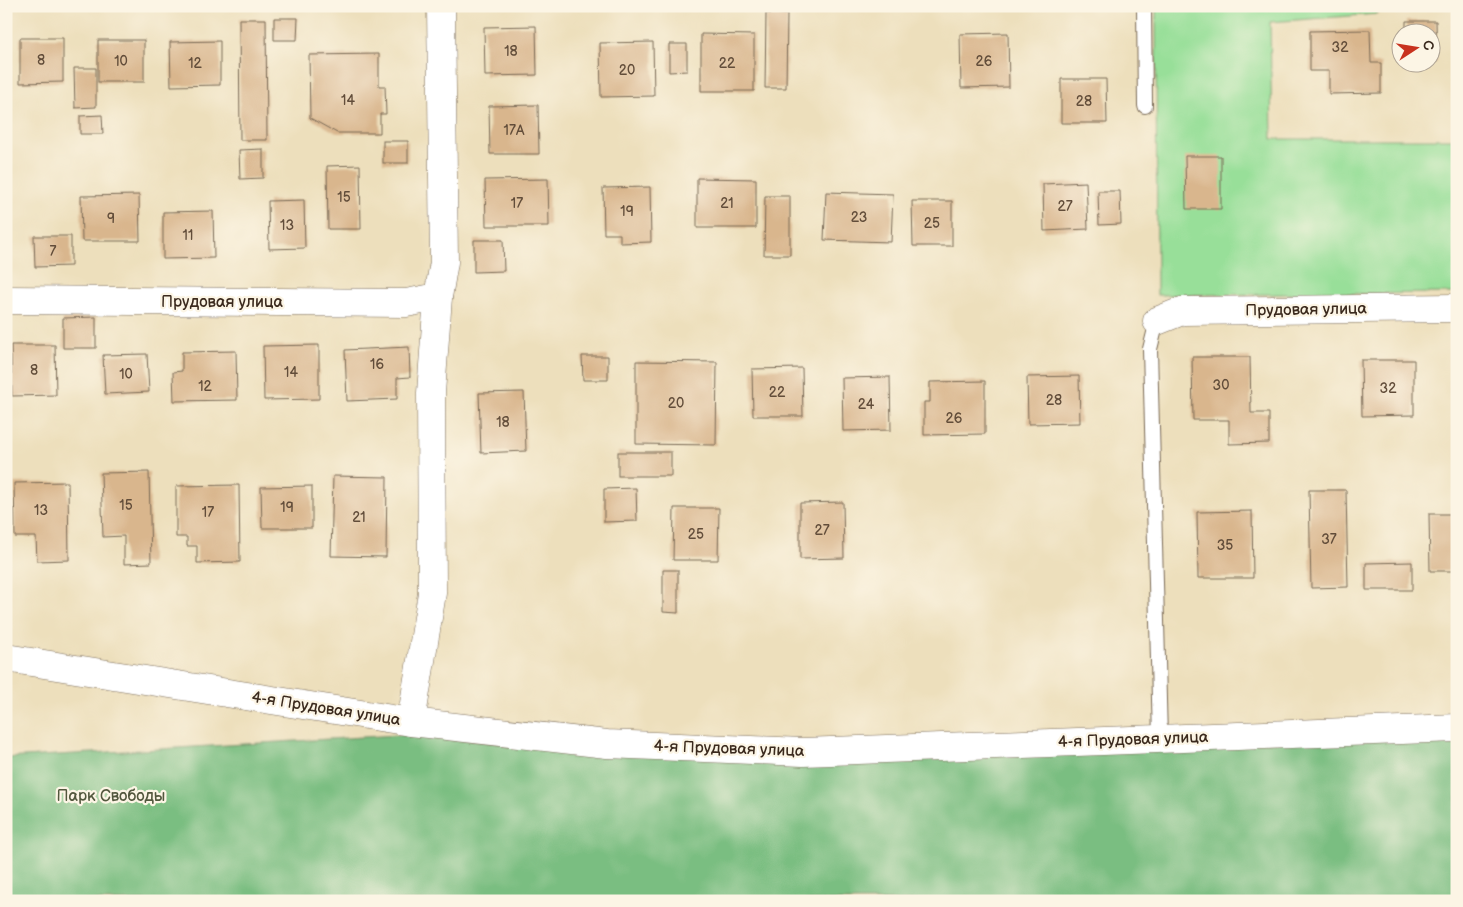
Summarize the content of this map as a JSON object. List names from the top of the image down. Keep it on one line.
{"streets":{"main road":["Прудовая улица","4-я Прудовая улица"]},"parks":["Парк Свободы"],"house_numbers":["32","18","8","10","26","12","22","20","14","28","17А","15","17","21","27","19","23","9","25","13","11","7","16","8","14","10","30","12","32","22","28","20","24","26","18","15","19","13","17","21","27","25","37","35"],"north":"right"}
